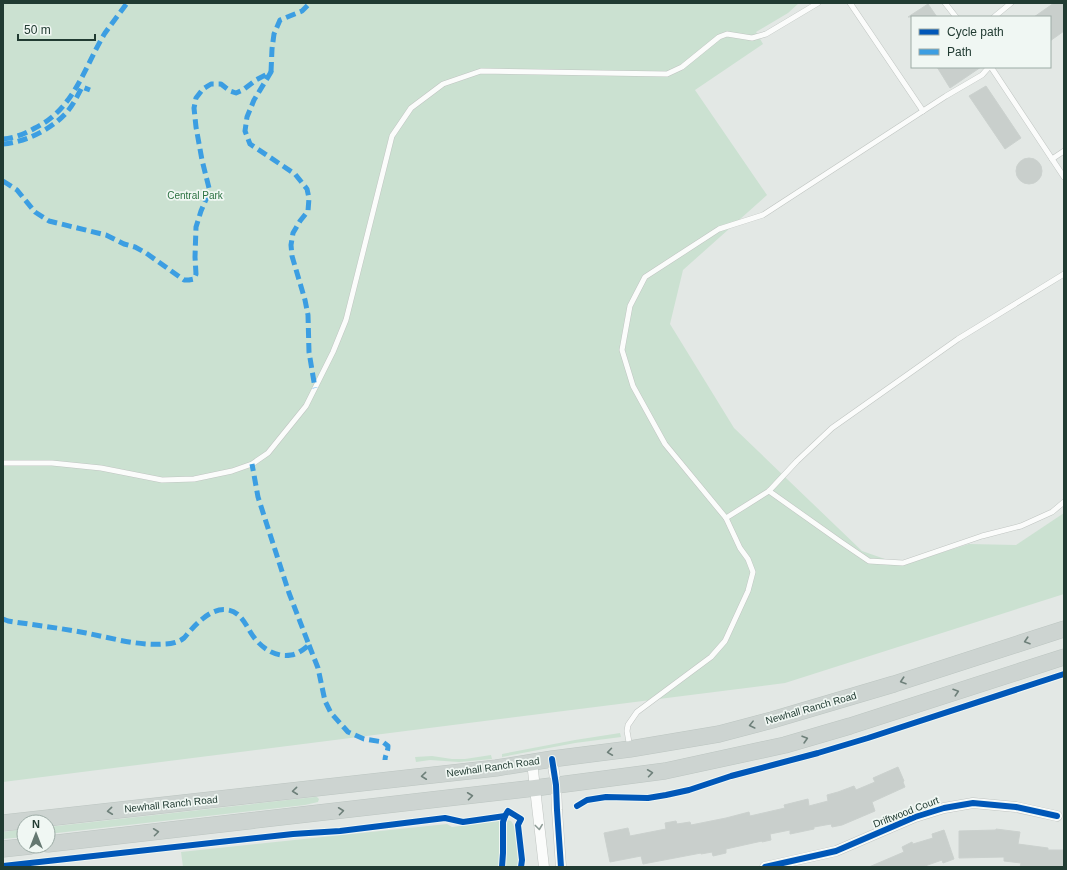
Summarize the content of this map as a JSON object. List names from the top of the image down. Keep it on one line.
{"streets":{"main road":["Newhall Ranch Road"],"street":["Driftwood Court"]},"parks":["Central Park"],"legend":["Cycle path","Path"],"scale_bar":"50 m","north":"top"}
